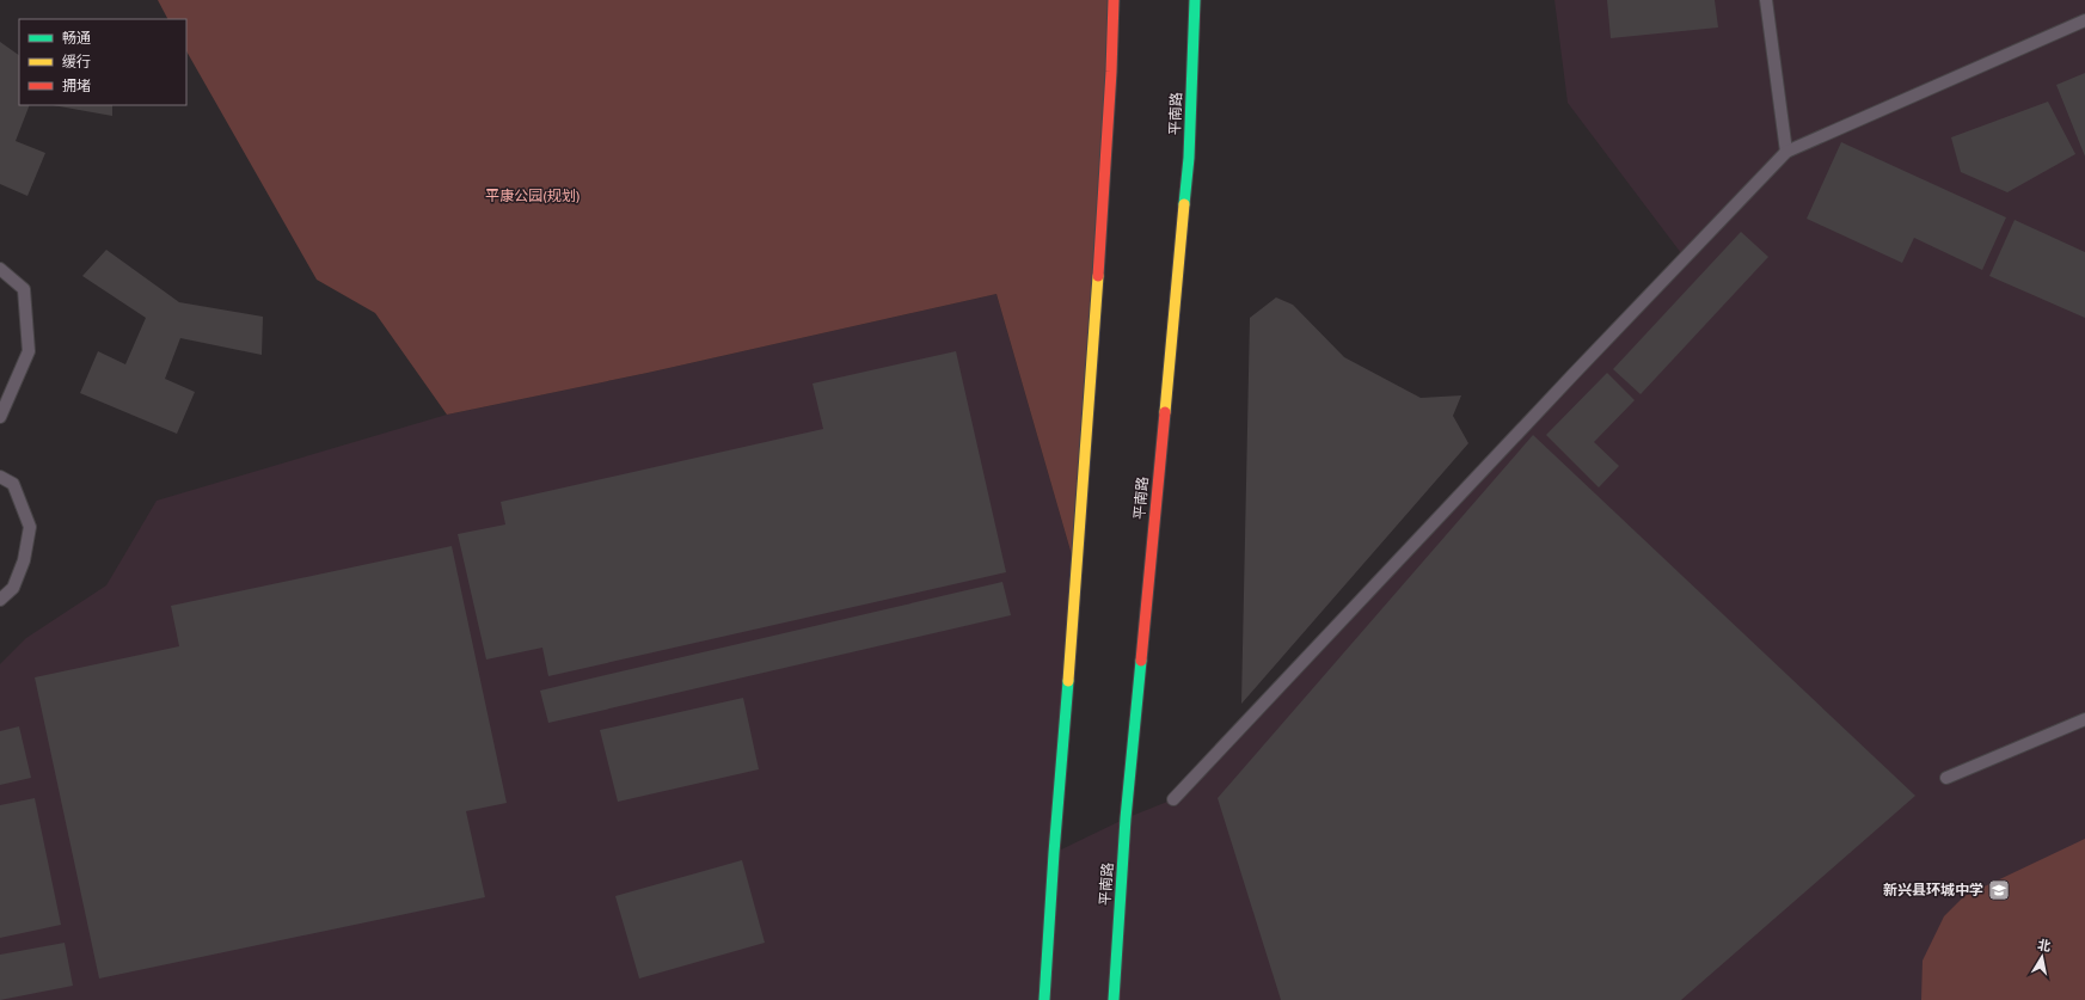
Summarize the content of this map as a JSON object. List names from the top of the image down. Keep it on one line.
{"streets":{"main road":["平南路"]},"parks":["平康公园(规划)"],"places":{"school or university":["新兴县环城中学"]},"legend":["畅通","缓行","拥堵"],"north":"top"}
